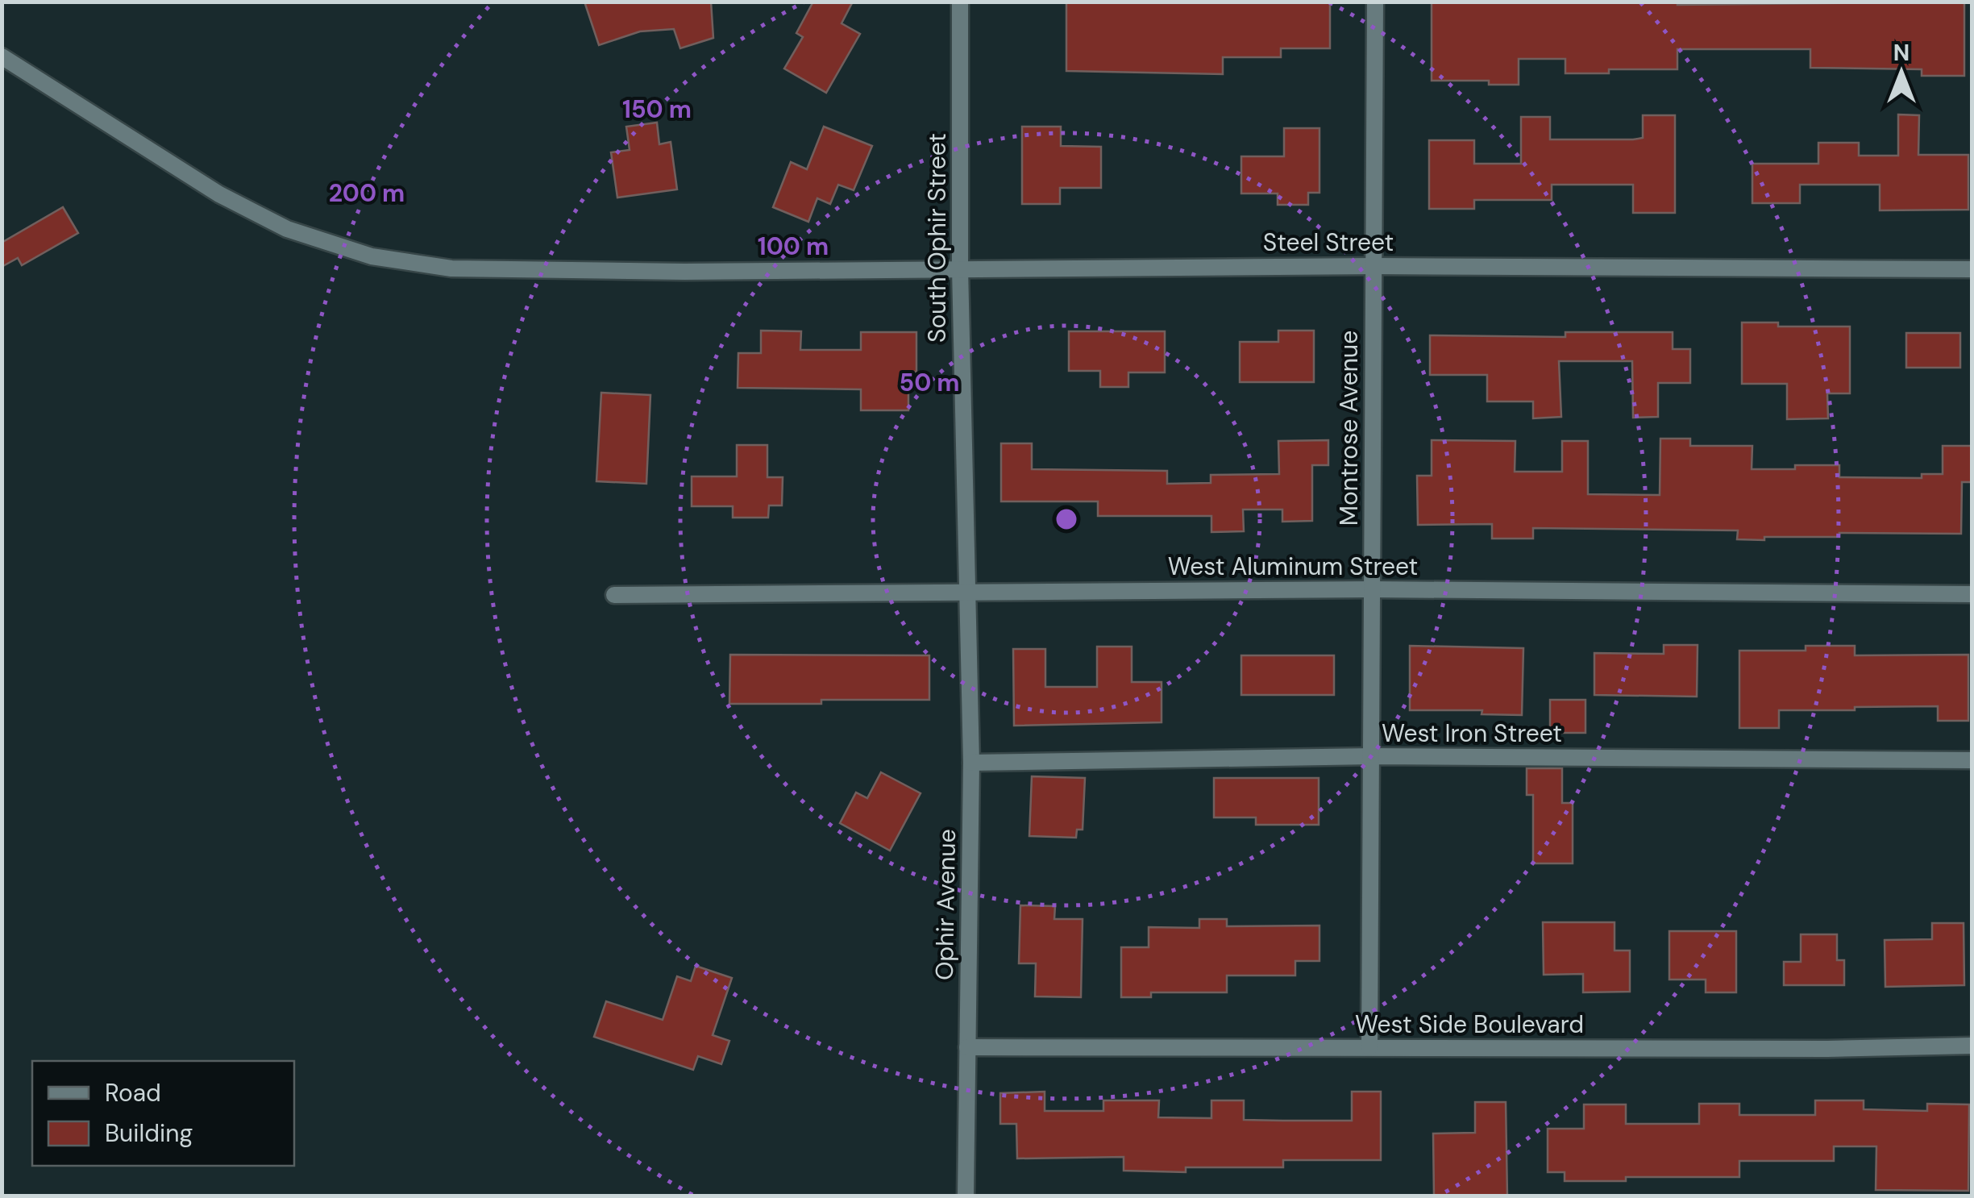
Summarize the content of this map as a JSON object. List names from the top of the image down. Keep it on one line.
{"streets":{"street":["South Ophir Street","Steel Street","Montrose Avenue","West Aluminum Street","West Iron Street","Ophir Avenue","West Side Boulevard"]},"crossings":[["South Ophir Street","Steel Street"],["South Ophir Street","West Aluminum Street"],["South Ophir Street","West Iron Street"],["South Ophir Street","Ophir Avenue"],["Steel Street","Montrose Avenue"],["Montrose Avenue","West Aluminum Street"],["Montrose Avenue","West Iron Street"],["Montrose Avenue","West Side Boulevard"],["West Iron Street","Ophir Avenue"],["Ophir Avenue","West Side Boulevard"]],"legend":["Road","Building"],"north":"top","rings":["150 m","200 m","100 m","50 m"]}
